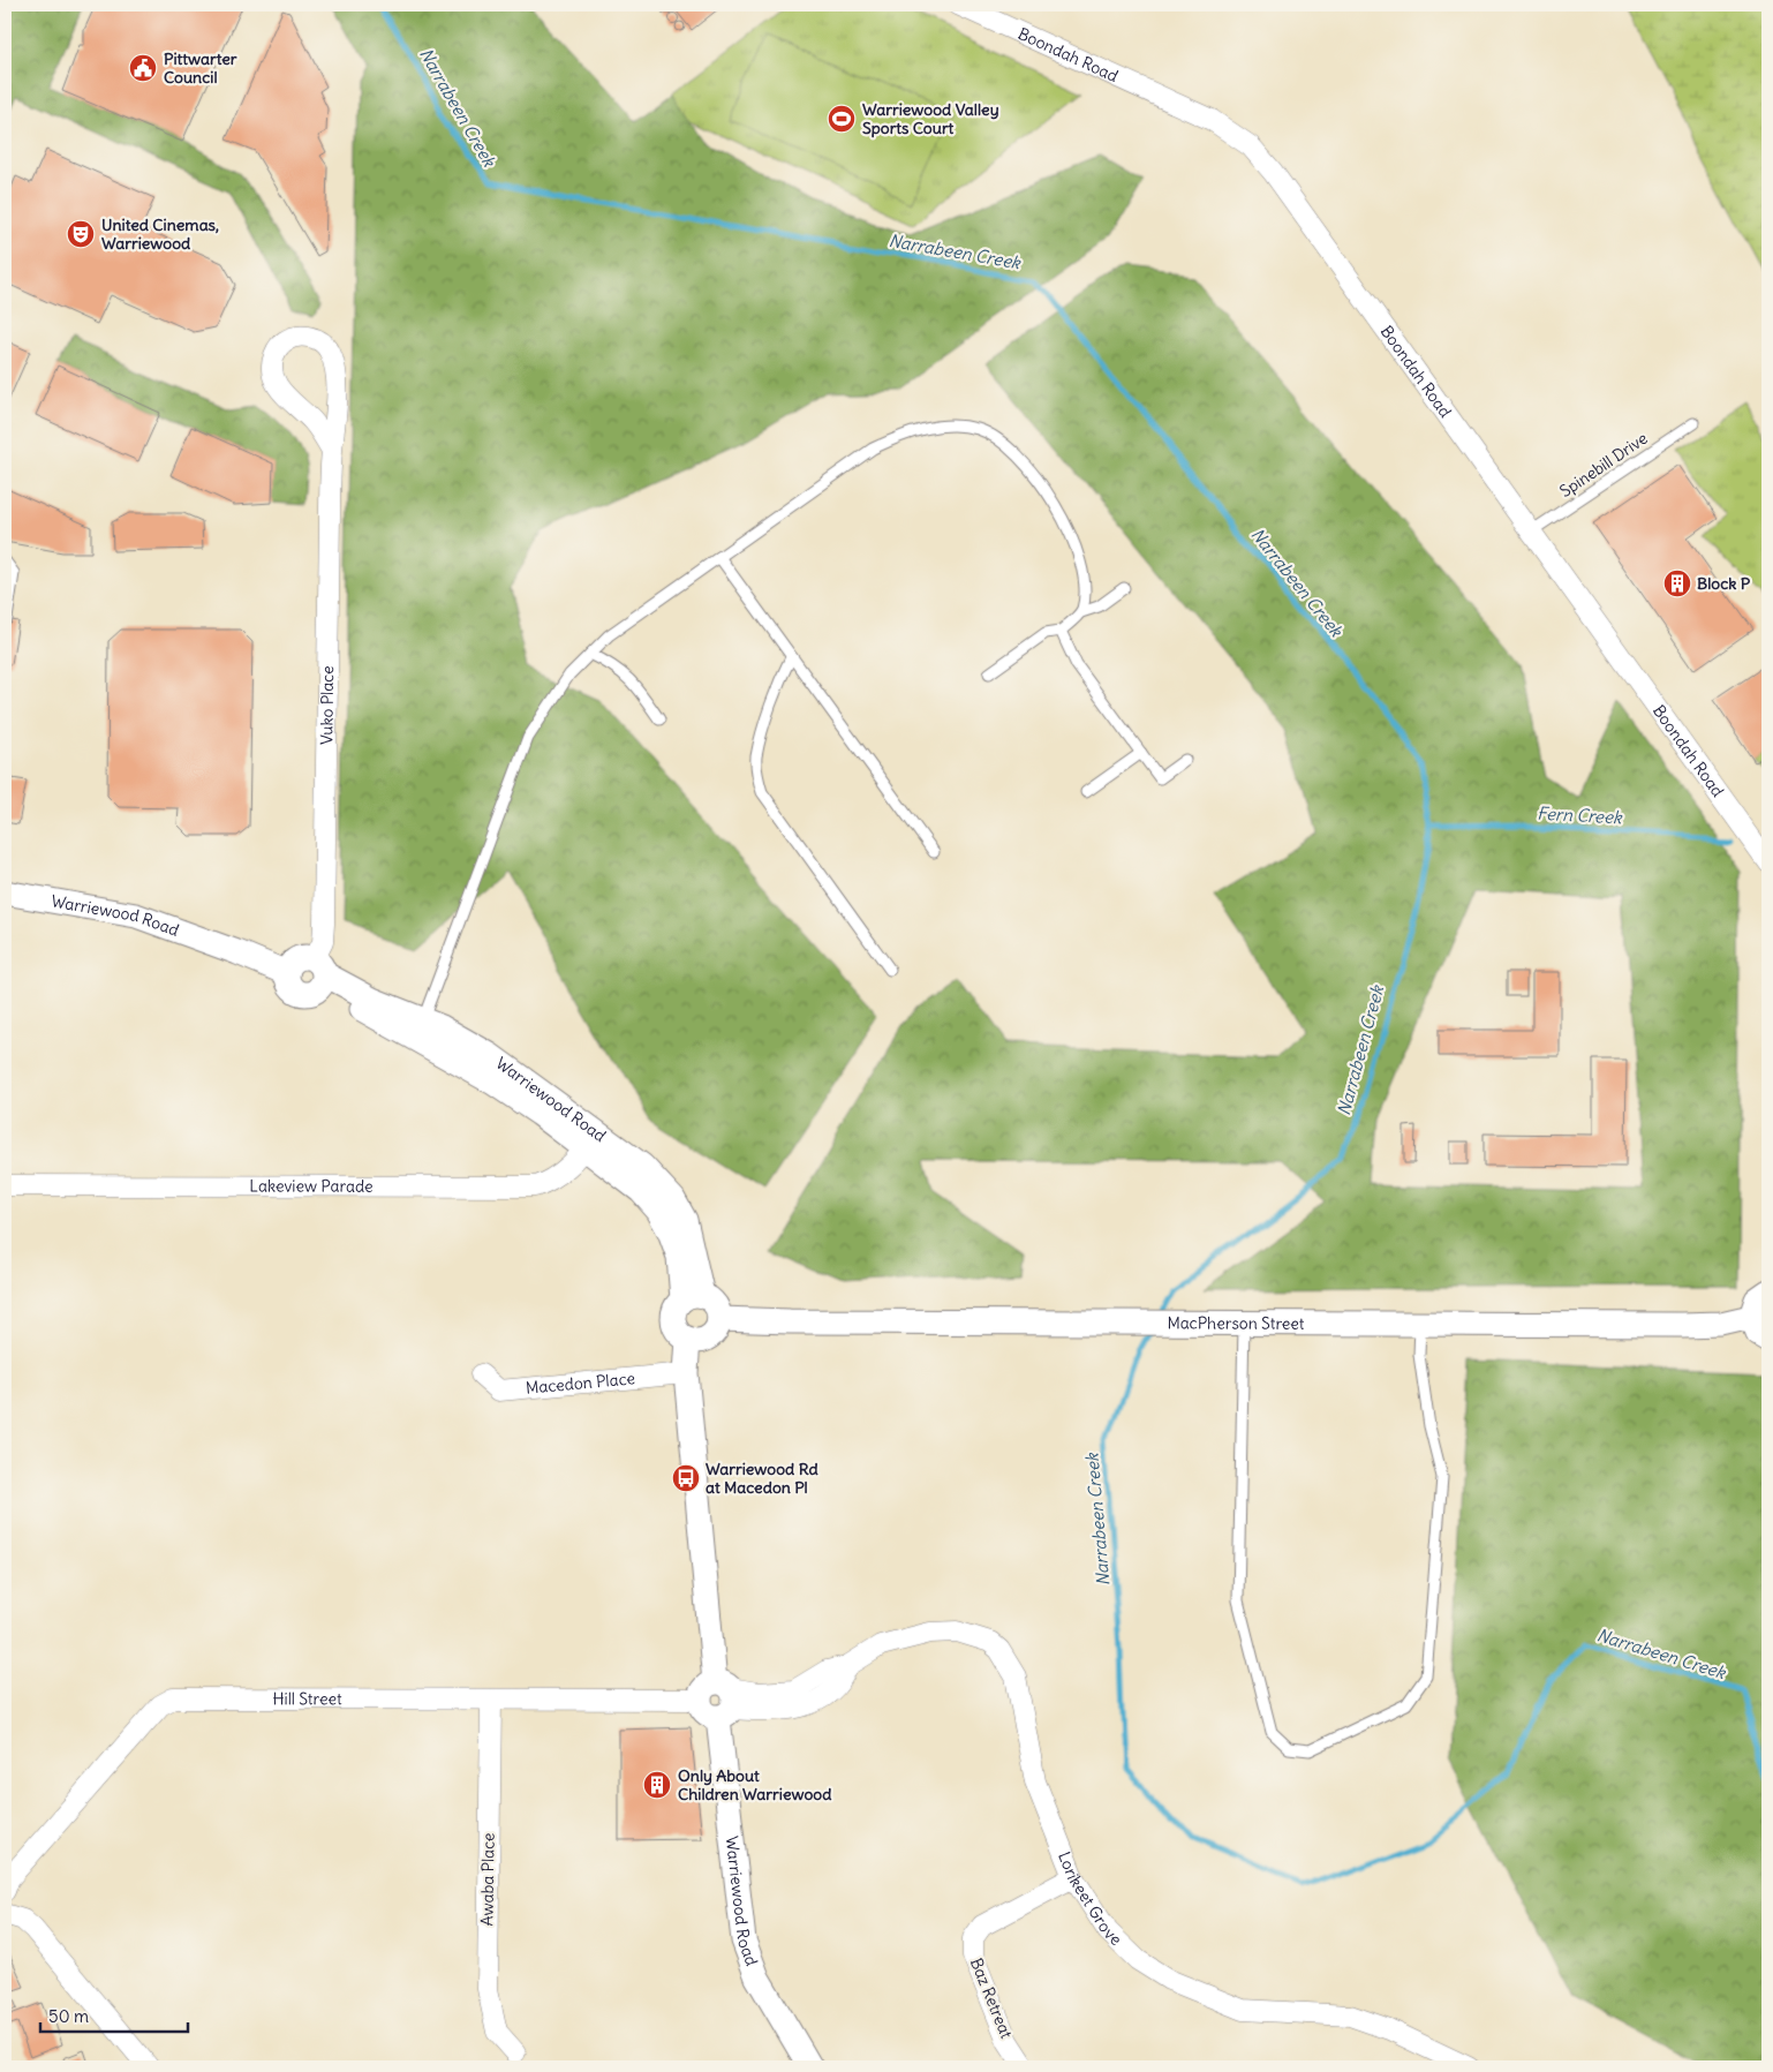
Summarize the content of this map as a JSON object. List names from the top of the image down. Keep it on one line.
{"streets":{"street":["Boondah Road","Vuko Place","Warriewood Road","Lakeview Parade","MacPherson Street","Macedon Place","Hill Street","Awaba Place","Lorikeet Grove","Baz Retreat"],"lane":["Spinebill Drive"]},"crossings":[["Boondah Road","Spinebill Drive"],["Vuko Place","Warriewood Road"],["Warriewood Road","Lakeview Parade"],["Warriewood Road","MacPherson Street"],["Warriewood Road","Macedon Place"],["Warriewood Road","Hill Street"],["Warriewood Road","Lorikeet Grove"],["Hill Street","Awaba Place"],["Hill Street","Lorikeet Grove"],["Lorikeet Grove","Baz Retreat"]],"water":["Narrabeen Creek","Fern Creek"],"places":{"public building":["Pittwarter Council"],"sports":["Warriewood Valley Sports Court"],"theatre":["United Cinemas, Warriewood"],"building":["Block P","Only About Children Warriewood"],"bus stop":["Warriewood Rd at Macedon Pl"]},"scale_bar":"50 m"}
